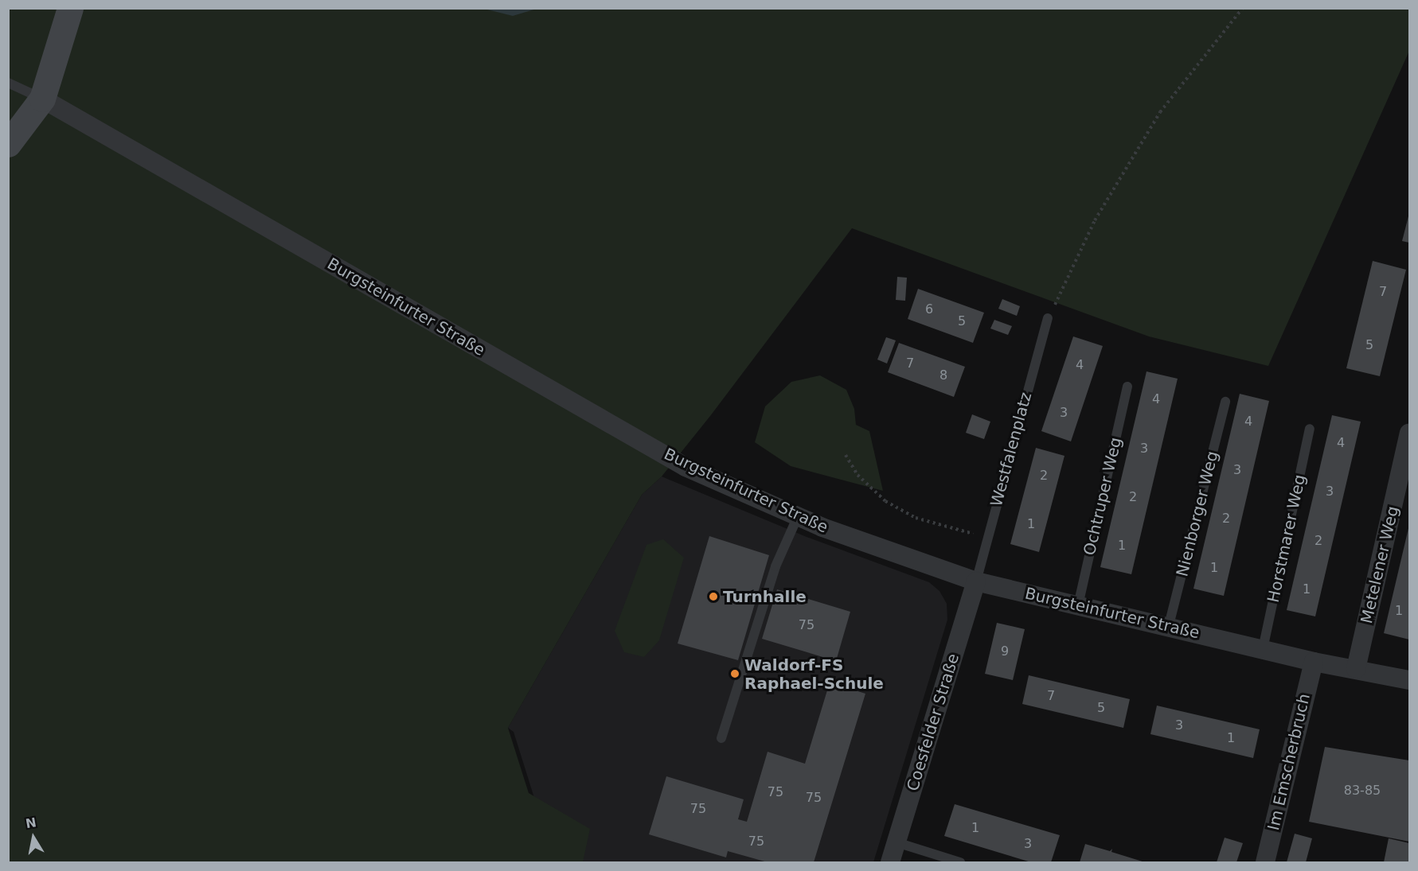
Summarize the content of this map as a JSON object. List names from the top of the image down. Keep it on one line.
{"streets":{"street":["Burgsteinfurter Straße","Metelener Weg","Coesfelder Straße","Im Emscherbruch"],"lane":["Westfalenplatz","Ochtruper Weg","Nienborger Weg","Horstmarer Weg"]},"crossings":[["Burgsteinfurter Straße","Westfalenplatz"],["Burgsteinfurter Straße","Ochtruper Weg"],["Burgsteinfurter Straße","Nienborger Weg"],["Burgsteinfurter Straße","Horstmarer Weg"],["Burgsteinfurter Straße","Metelener Weg"],["Burgsteinfurter Straße","Coesfelder Straße"],["Burgsteinfurter Straße","Im Emscherbruch"],["Westfalenplatz","Coesfelder Straße"]],"places":["Turnhalle","Waldorf-FS Raphael-Schule"],"house_numbers":["7","6","5","5","7","4","8","4","3","4","4","3","3","2","3","2","2","1","2","1","1","1","1","75","9","7","5","3","1","83-85","75","75","75","1","75","3"],"north":"top"}
